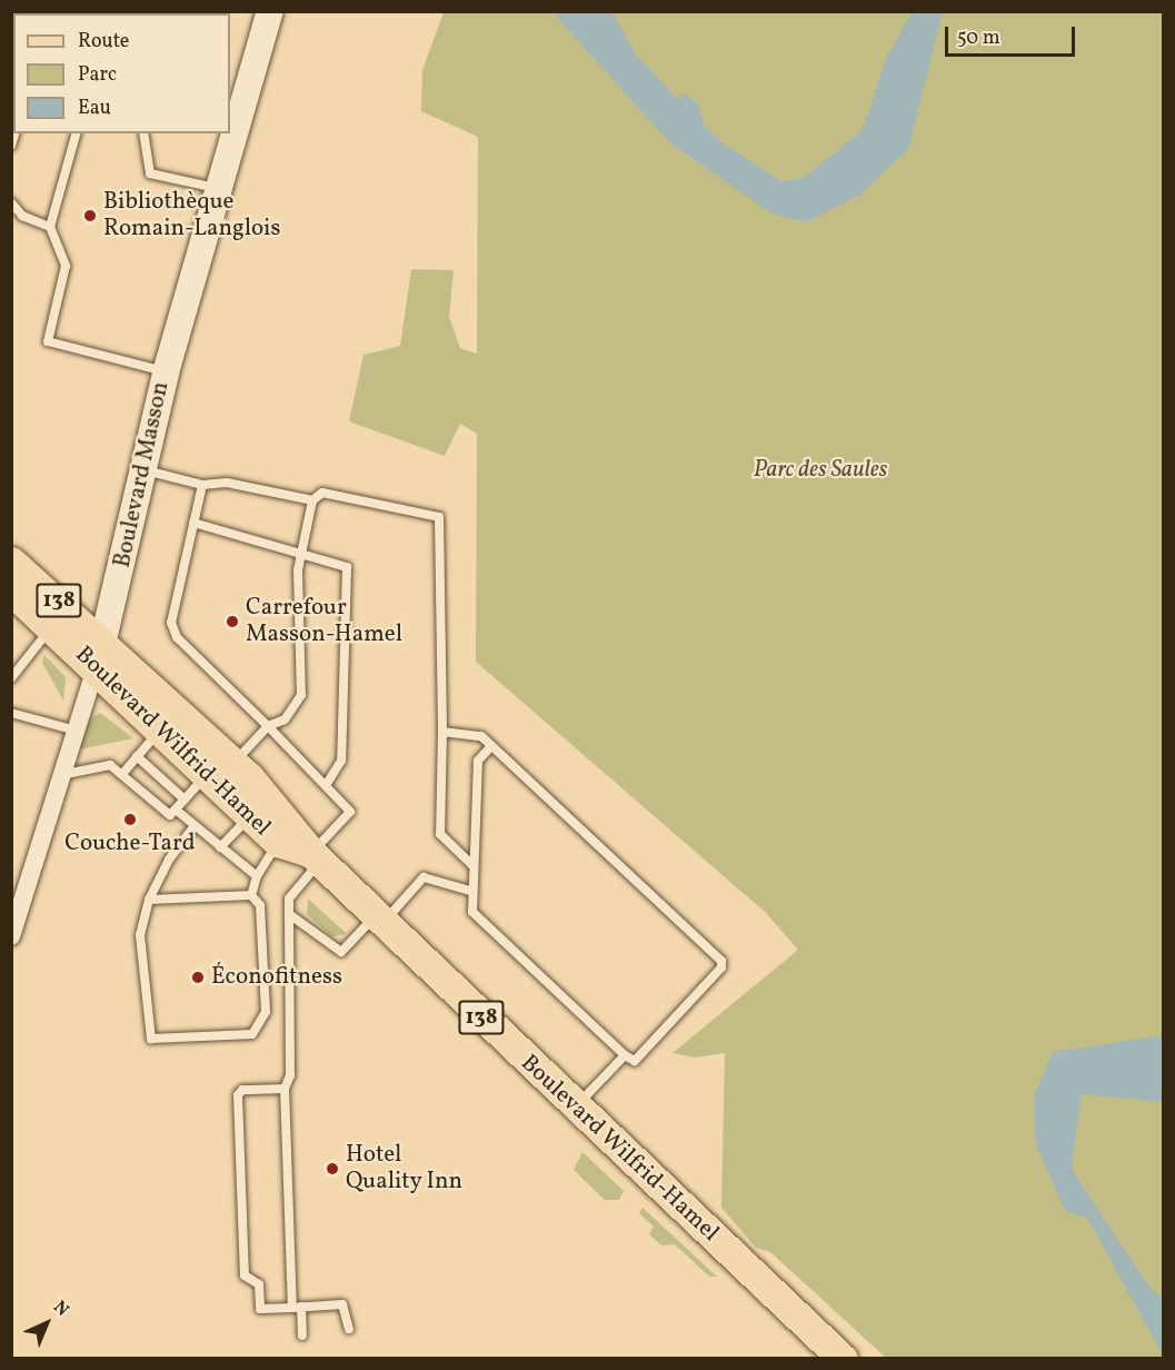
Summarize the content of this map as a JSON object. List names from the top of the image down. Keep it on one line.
{"streets":{"main road":["Boulevard Masson","138","Boulevard Wilfrid-Hamel"]},"crossings":[["Boulevard Masson","Boulevard Wilfrid-Hamel"]],"parks":["Parc des Saules"],"places":["Bibliothèque Romain-Langlois","Carrefour Masson-Hamel","Couche-Tard","Éconofitness","Hotel Quality Inn"],"legend":["Route","Parc","Eau"],"scale_bar":"50 m","north":"top right"}
